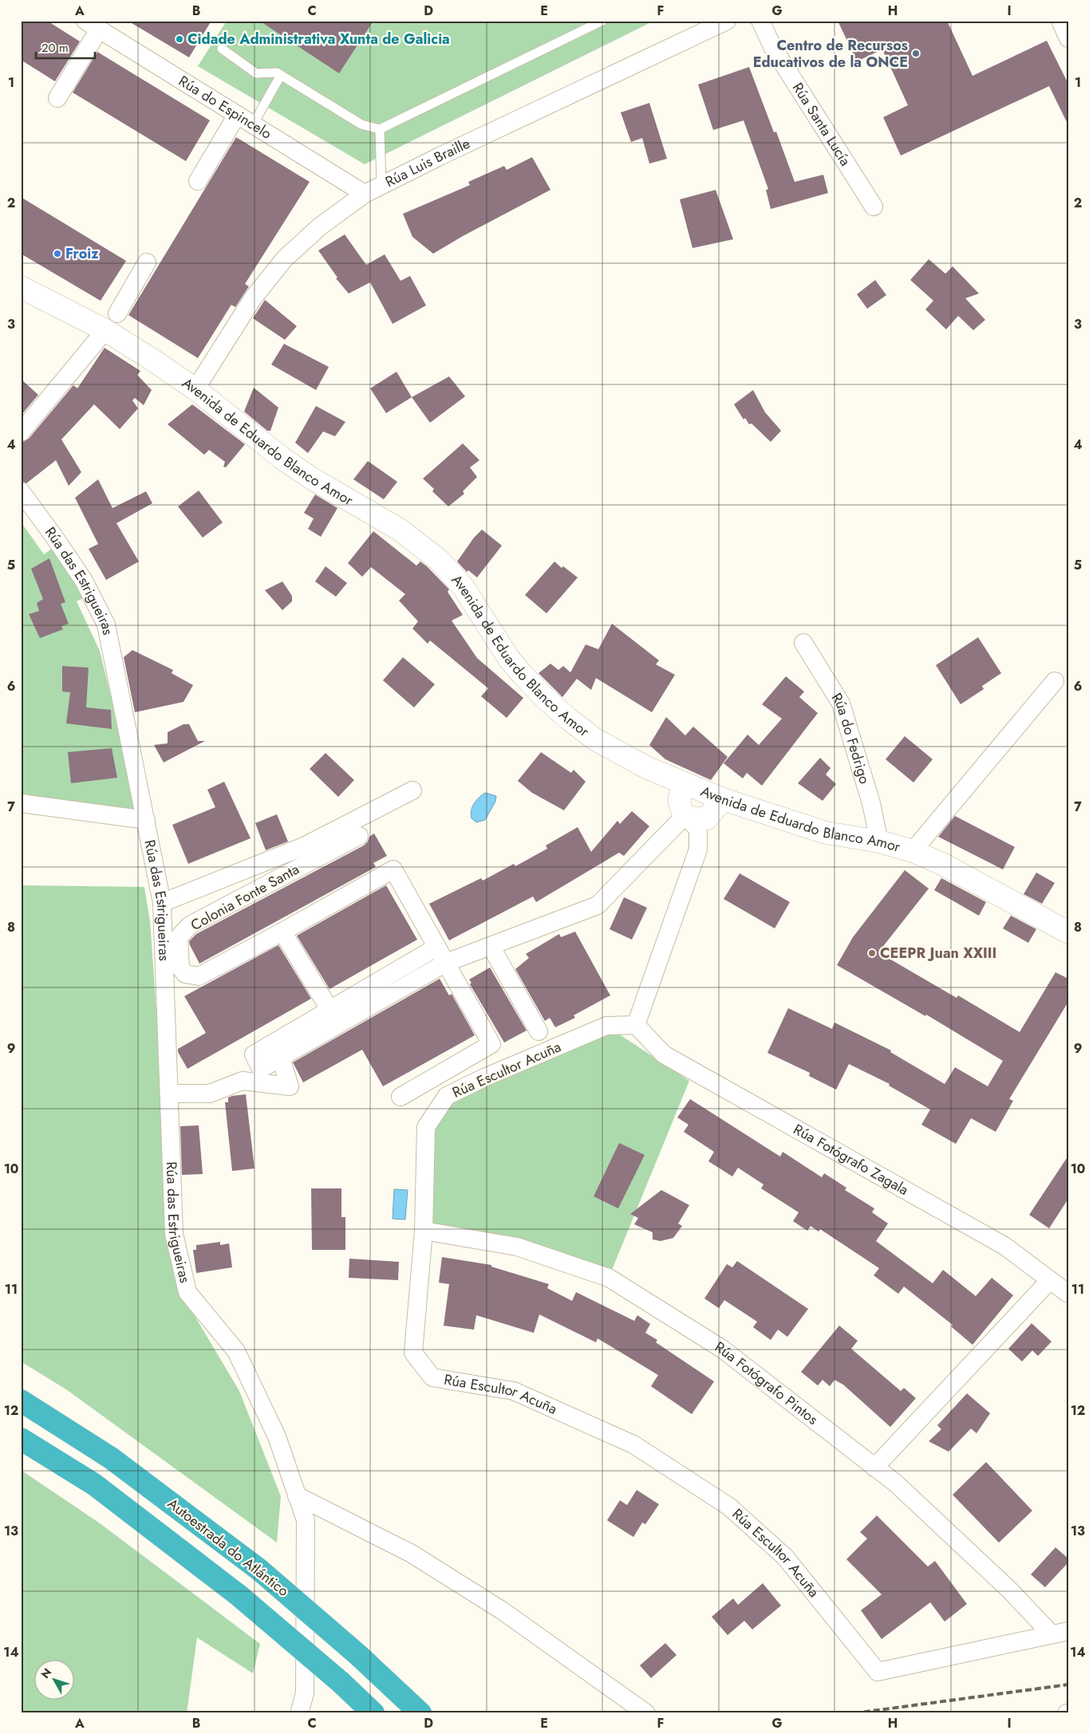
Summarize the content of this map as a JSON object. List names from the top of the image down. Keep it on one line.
{"streets":{"highway":["Autoestrada do Atlántico"],"street":["Rúa do Espincelo","Rúa Santa Lucía","Rúa Luis Braille","Avenida de Eduardo Blanco Amor","Rúa das Estrigueiras","Rúa do Fedrigo","Colonia Fonte Santa","Rúa Escultor Acuña","Rúa Fotógrafo Zagala","Rúa Fotógrafo Pintos"]},"crossings":[["Rúa do Espincelo","Rúa Luis Braille"],["Rúa Luis Braille","Avenida de Eduardo Blanco Amor"],["Avenida de Eduardo Blanco Amor","Rúa do Fedrigo"],["Rúa Escultor Acuña","Rúa Fotógrafo Zagala"],["Rúa Escultor Acuña","Rúa Fotógrafo Pintos"]],"places":["Cidade Administrativa Xunta de Galicia","Centro de Recursos Educativos de la ONCE","Froiz","CEEPR Juan XXIII"],"scale_bar":"20 m","north":"top left","grid":{"columns":["A","B","C","D","E","F","G","H","I"],"rows":["1","2","3","4","5","6","7","8","9","10","11","12","13","14"]}}
